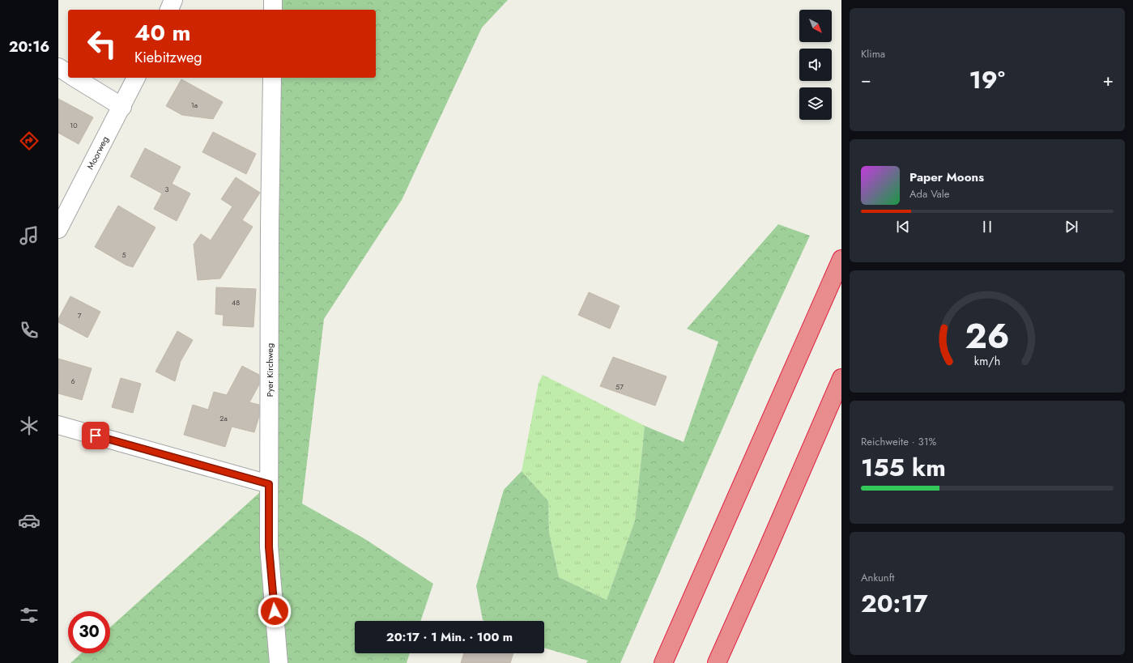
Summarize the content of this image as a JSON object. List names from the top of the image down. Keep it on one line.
{"streets":{"street":["Moorweg","Pyer Kirchweg"]},"house_numbers":["1a","10","3","5","48","7","6","57","2a"],"north":"bottom right","page":{"tabs":"20:16","tile":["Klima",["Reichweite · 31%","155 km"],["Ankunft","20:17"]],"turn":["40 m","Kiebitzweg"],"heat":["−","19°","+"],"song":["Paper Moons","Ada Vale"],"limit":"30","trip":"20:17 · 1 Min. · 100 m","gauge":["26","km/h"]}}
